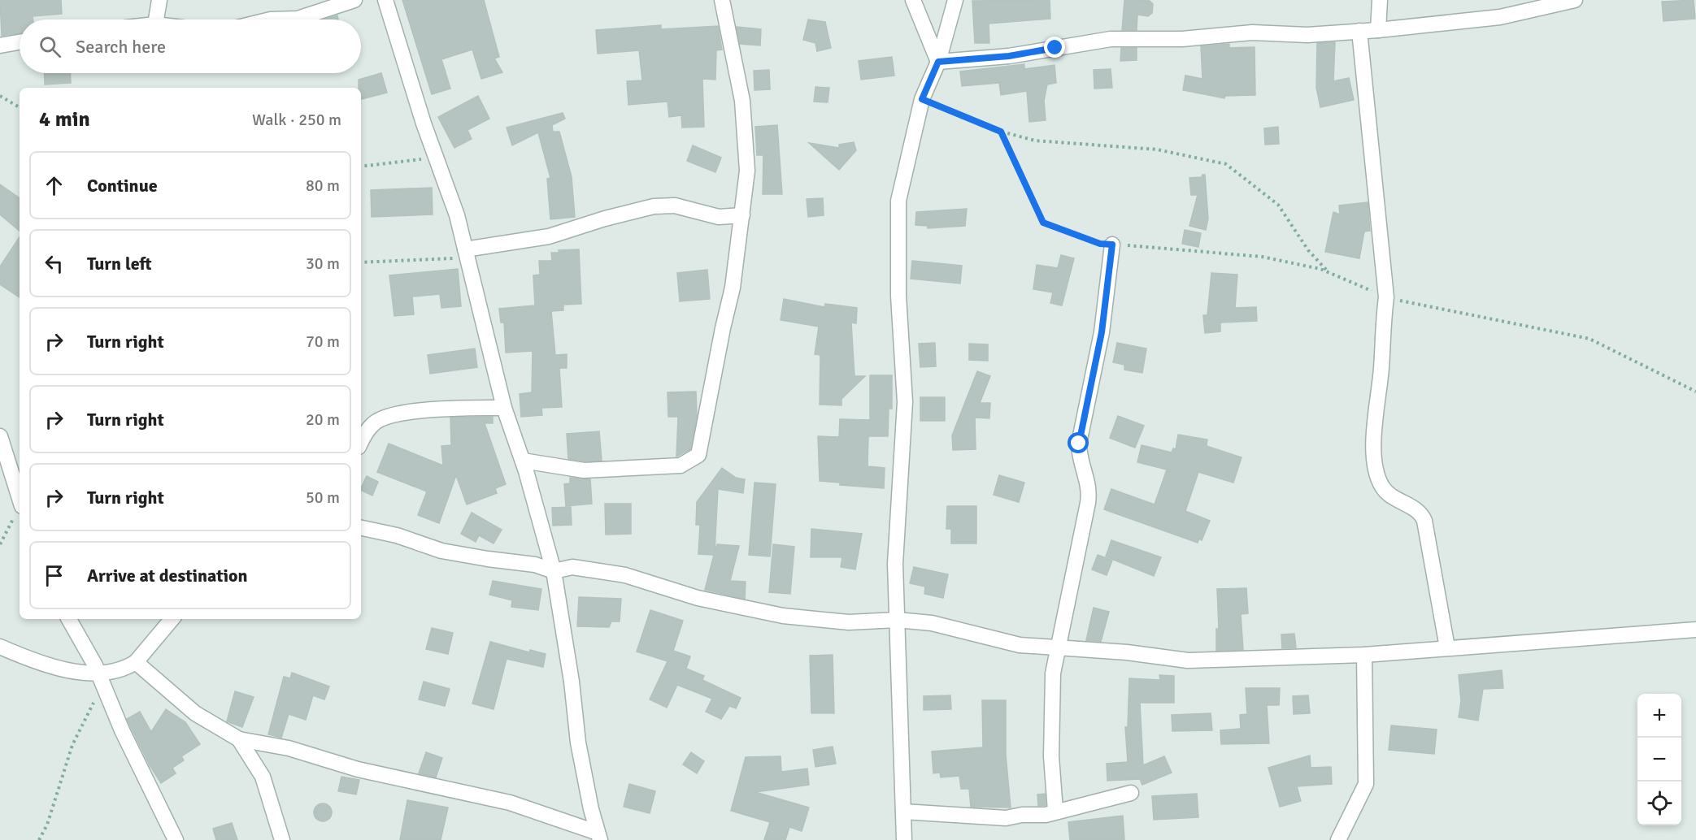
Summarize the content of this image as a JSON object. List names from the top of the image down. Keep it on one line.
{"page":{"search":"Search here","heading":["4 min","Walk · 250 m"],"list":[["Continue","80 m"],["Turn left","30 m"],["Turn right","70 m"],["Turn right","20 m"],["Turn right","50 m"],"Arrive at destination"],"map_buttons":["+","−"]}}
